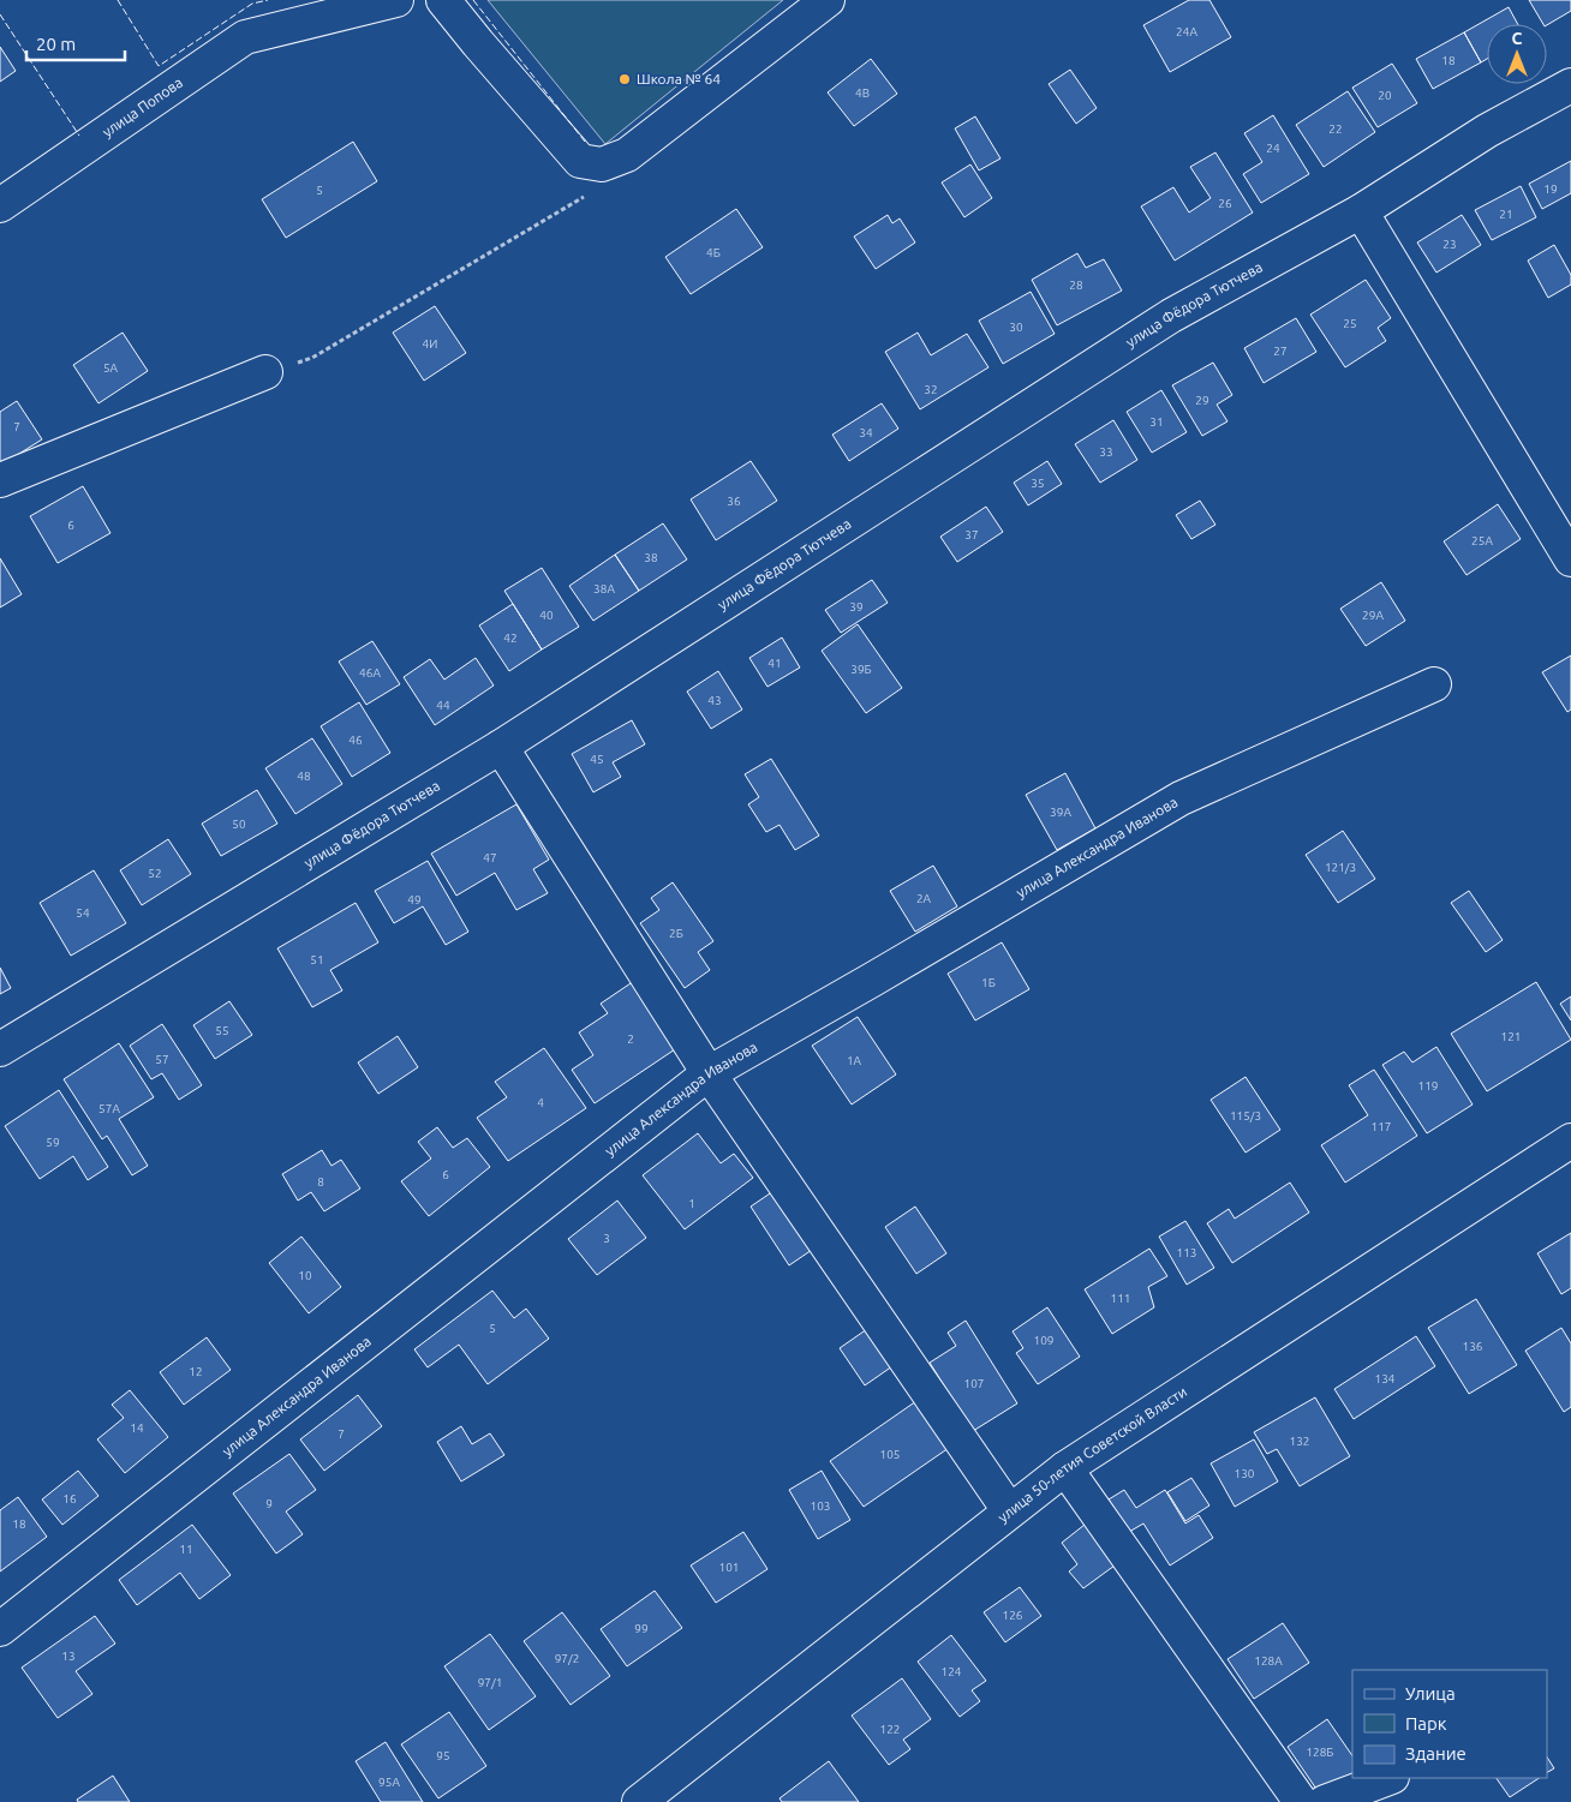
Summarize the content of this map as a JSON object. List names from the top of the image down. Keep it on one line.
{"streets":{"street":["улица Попова","улица Фёдора Тютчева","улица Александра Иванова","улица 50-летия Советской Власти"]},"places":["Школа № 64"],"house_numbers":["24А","18","4В","20","22","24","19","5","26","21","23","4Б","28","25","30","4И","27","5А","32","29","31","7","34","33","35","36","6","37","25А","38","38А","39","40","29А","42","41","39Б","46А","43","44","46","45","48","39А","50","47","121/3","52","2А","49","54","2Б","51","1Б","55","121","2","57","1А","119","4","57А","115/3","117","59","6","8","1","3","113","10","111","5","109","136","12","134","107","14","7","132","105","130","16","9","103","18","11","101","126","99","13","97/2","128А","124","97/1","122","128Б","95","95А"],"legend":["Улица","Парк","Здание"],"scale_bar":"20 m","north":"top"}
